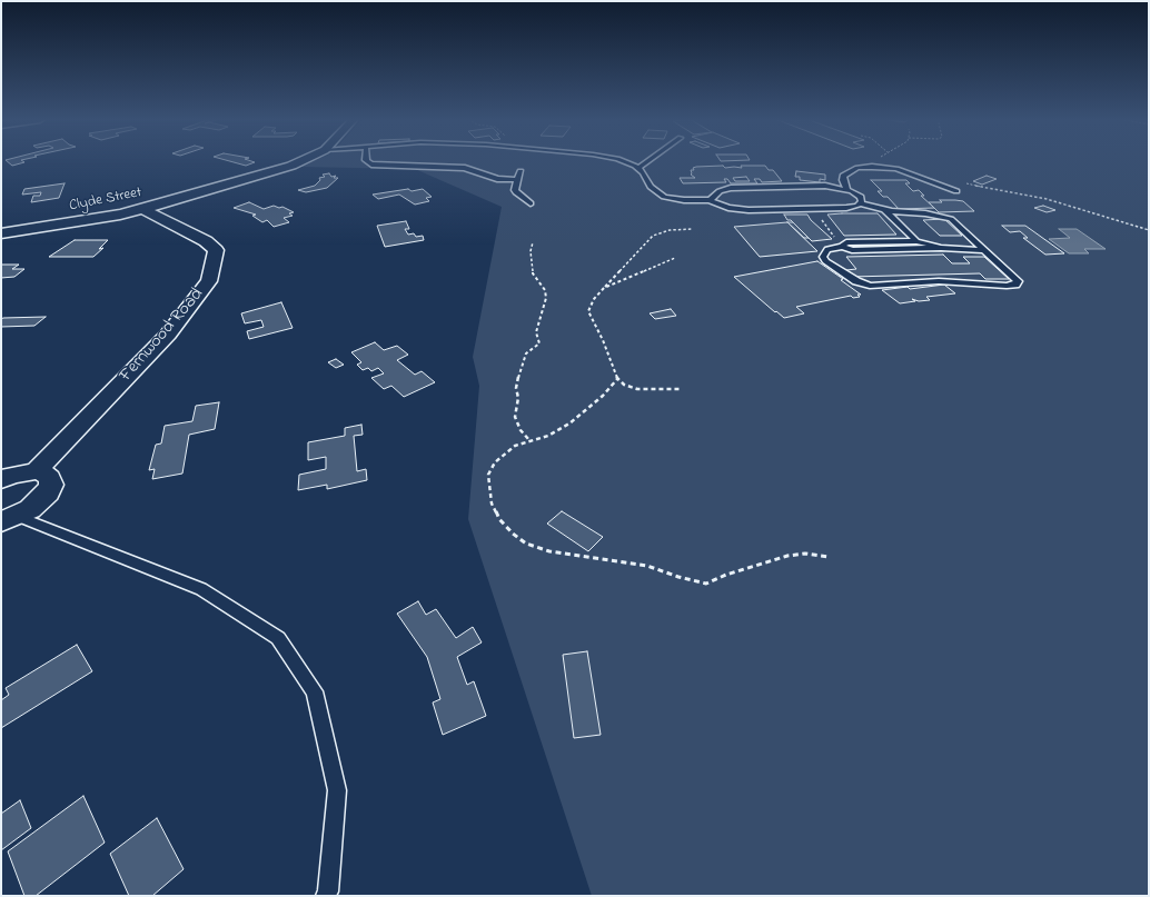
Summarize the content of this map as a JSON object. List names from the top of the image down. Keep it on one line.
{"streets":{"street":["Clyde Street","Fernwood Road"]},"crossings":[["Clyde Street","Fernwood Road"]]}
